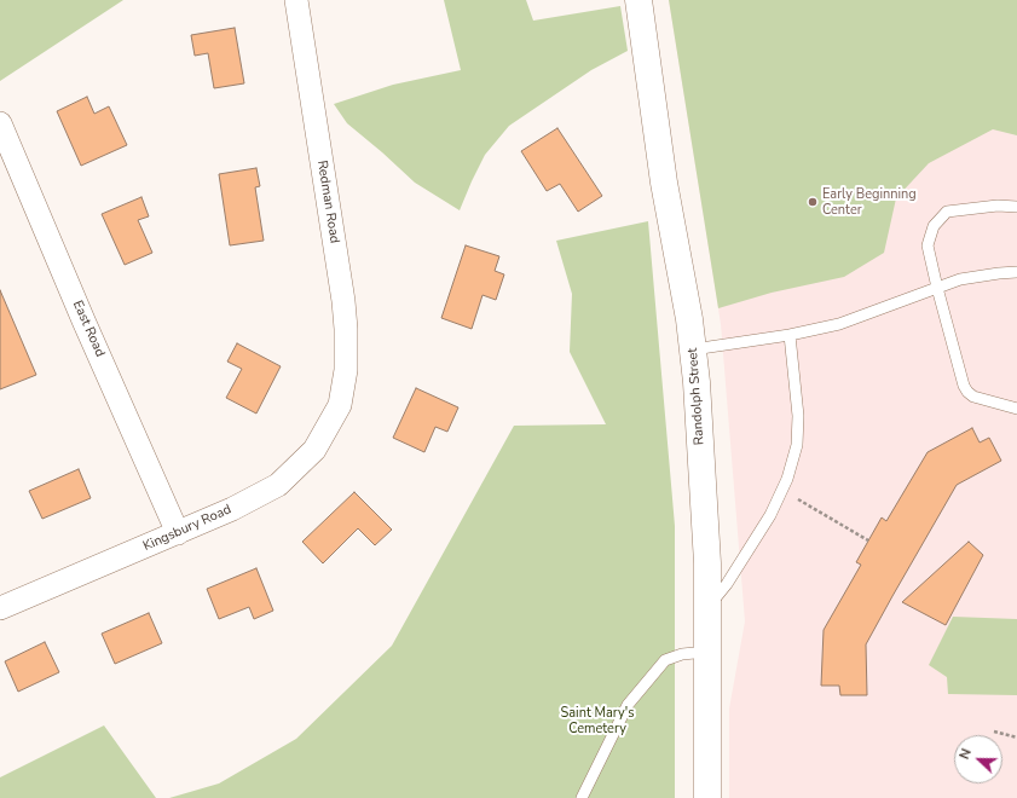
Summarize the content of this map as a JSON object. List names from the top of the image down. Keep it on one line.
{"streets":{"main road":["Randolph Street"],"street":["Redman Road","East Road","Kingsbury Road"]},"crossings":[["Redman Road","Kingsbury Road"],["East Road","Kingsbury Road"]],"parks":["Saint Mary's Cemetery"],"places":["Early Beginning Center"],"north":"left"}
